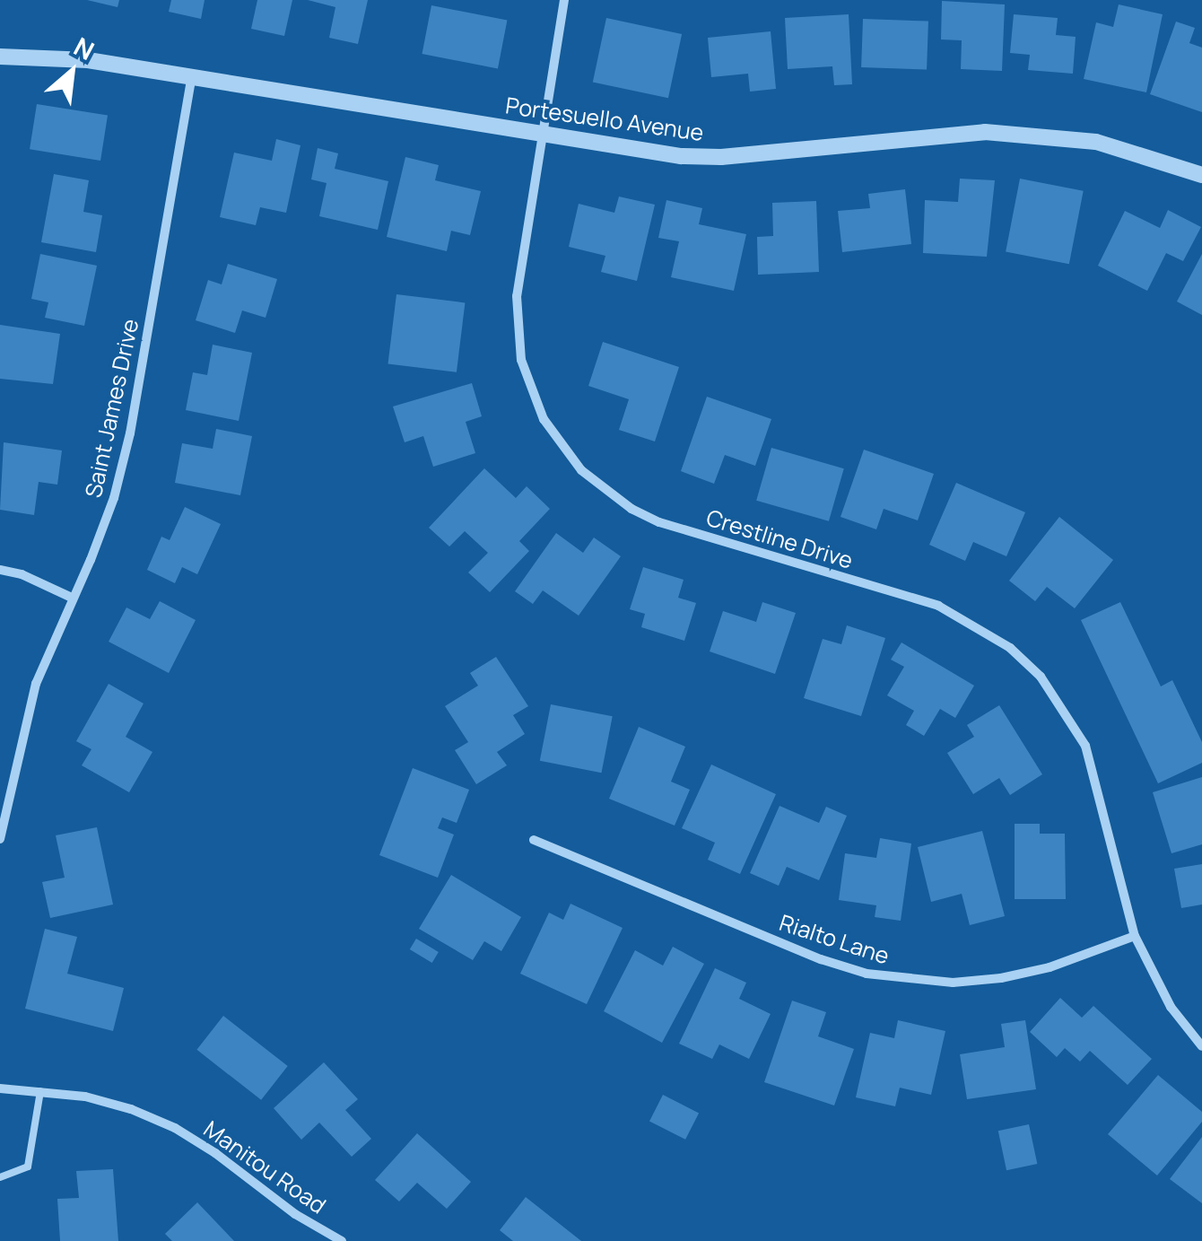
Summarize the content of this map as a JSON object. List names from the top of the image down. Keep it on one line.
{"streets":{"street":["Portesuello Avenue","Saint James Drive","Crestline Drive","Rialto Lane","Manitou Road"]},"crossings":[["Portesuello Avenue","Saint James Drive"],["Portesuello Avenue","Crestline Drive"],["Crestline Drive","Rialto Lane"]],"north":"top right"}
